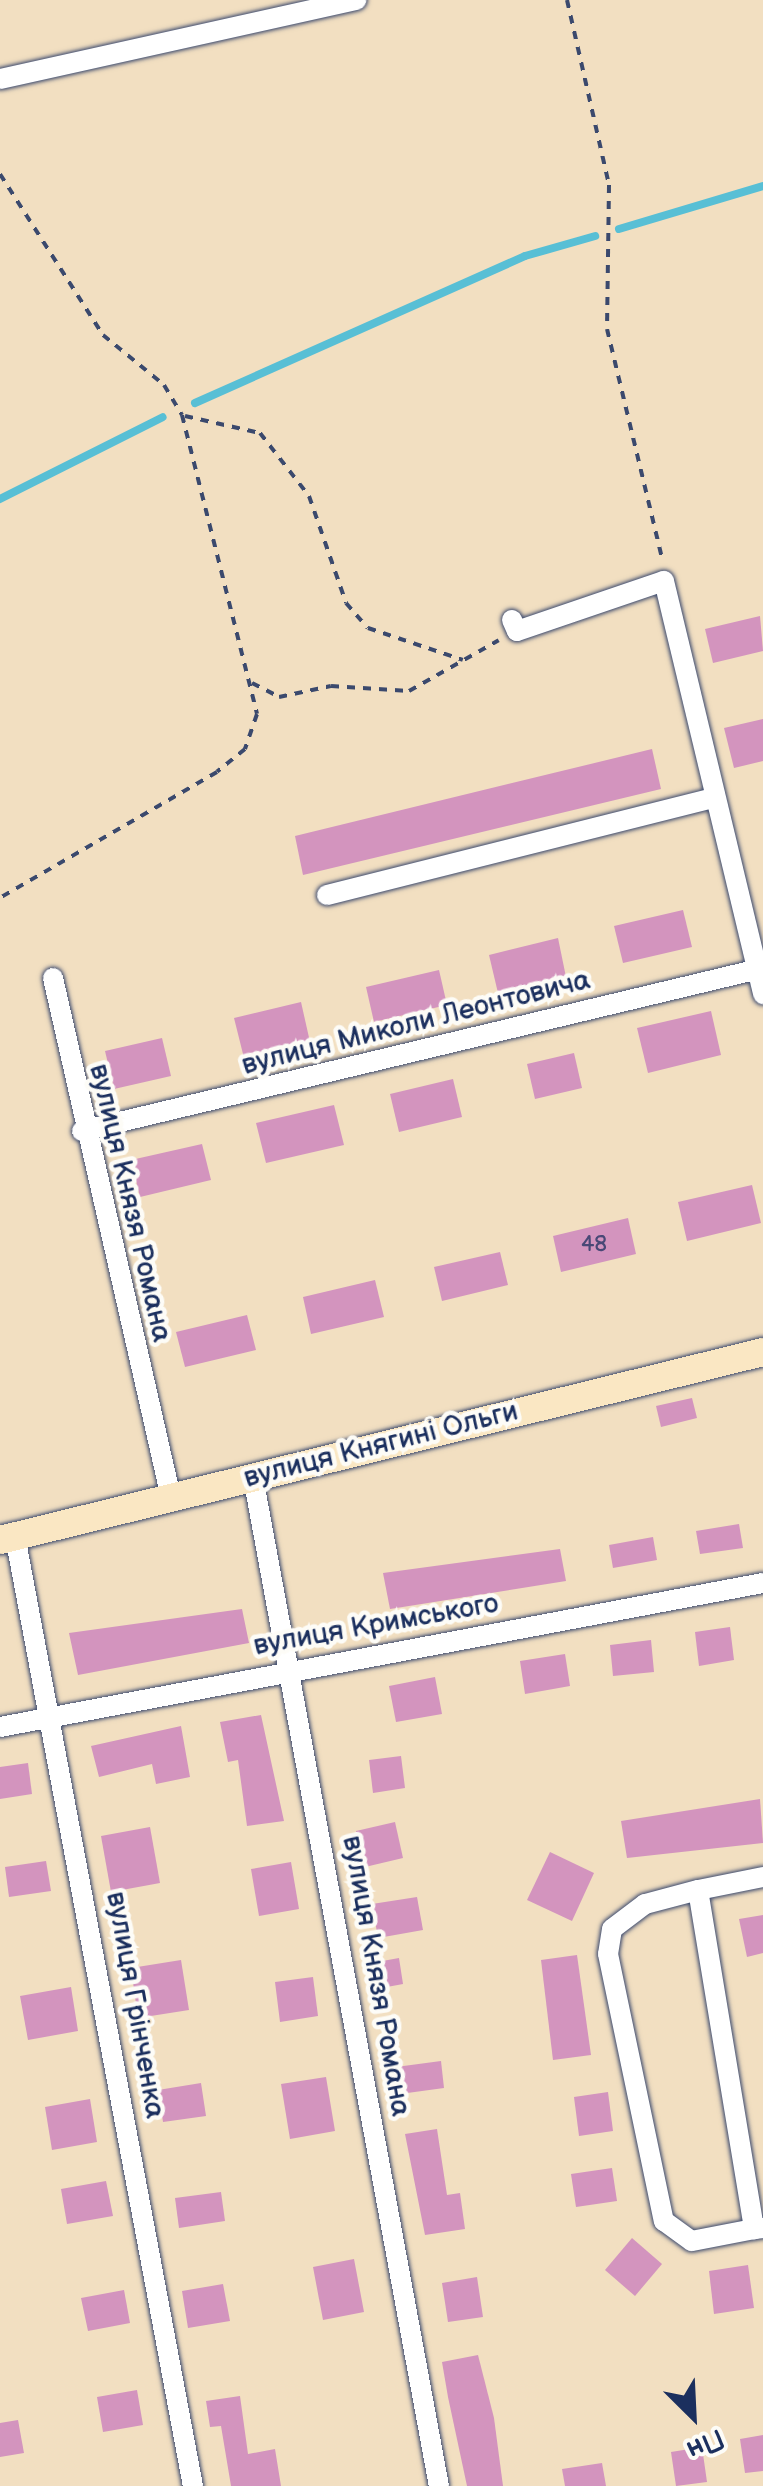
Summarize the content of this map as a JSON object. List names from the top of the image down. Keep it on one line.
{"streets":{"street":["вулиця Миколи Леонтовича","вулиця Князя Романа","вулиця Княгині Ольги","вулиця Кримського","вулиця Грінченка"]},"crossings":[["вулиця Миколи Леонтовича","вулиця Князя Романа"],["вулиця Князя Романа","вулиця Княгині Ольги"],["вулиця Князя Романа","вулиця Кримського"],["вулиця Княгині Ольги","вулиця Грінченка"],["вулиця Кримського","вулиця Грінченка"]],"house_numbers":["48"],"north":"bottom right"}
